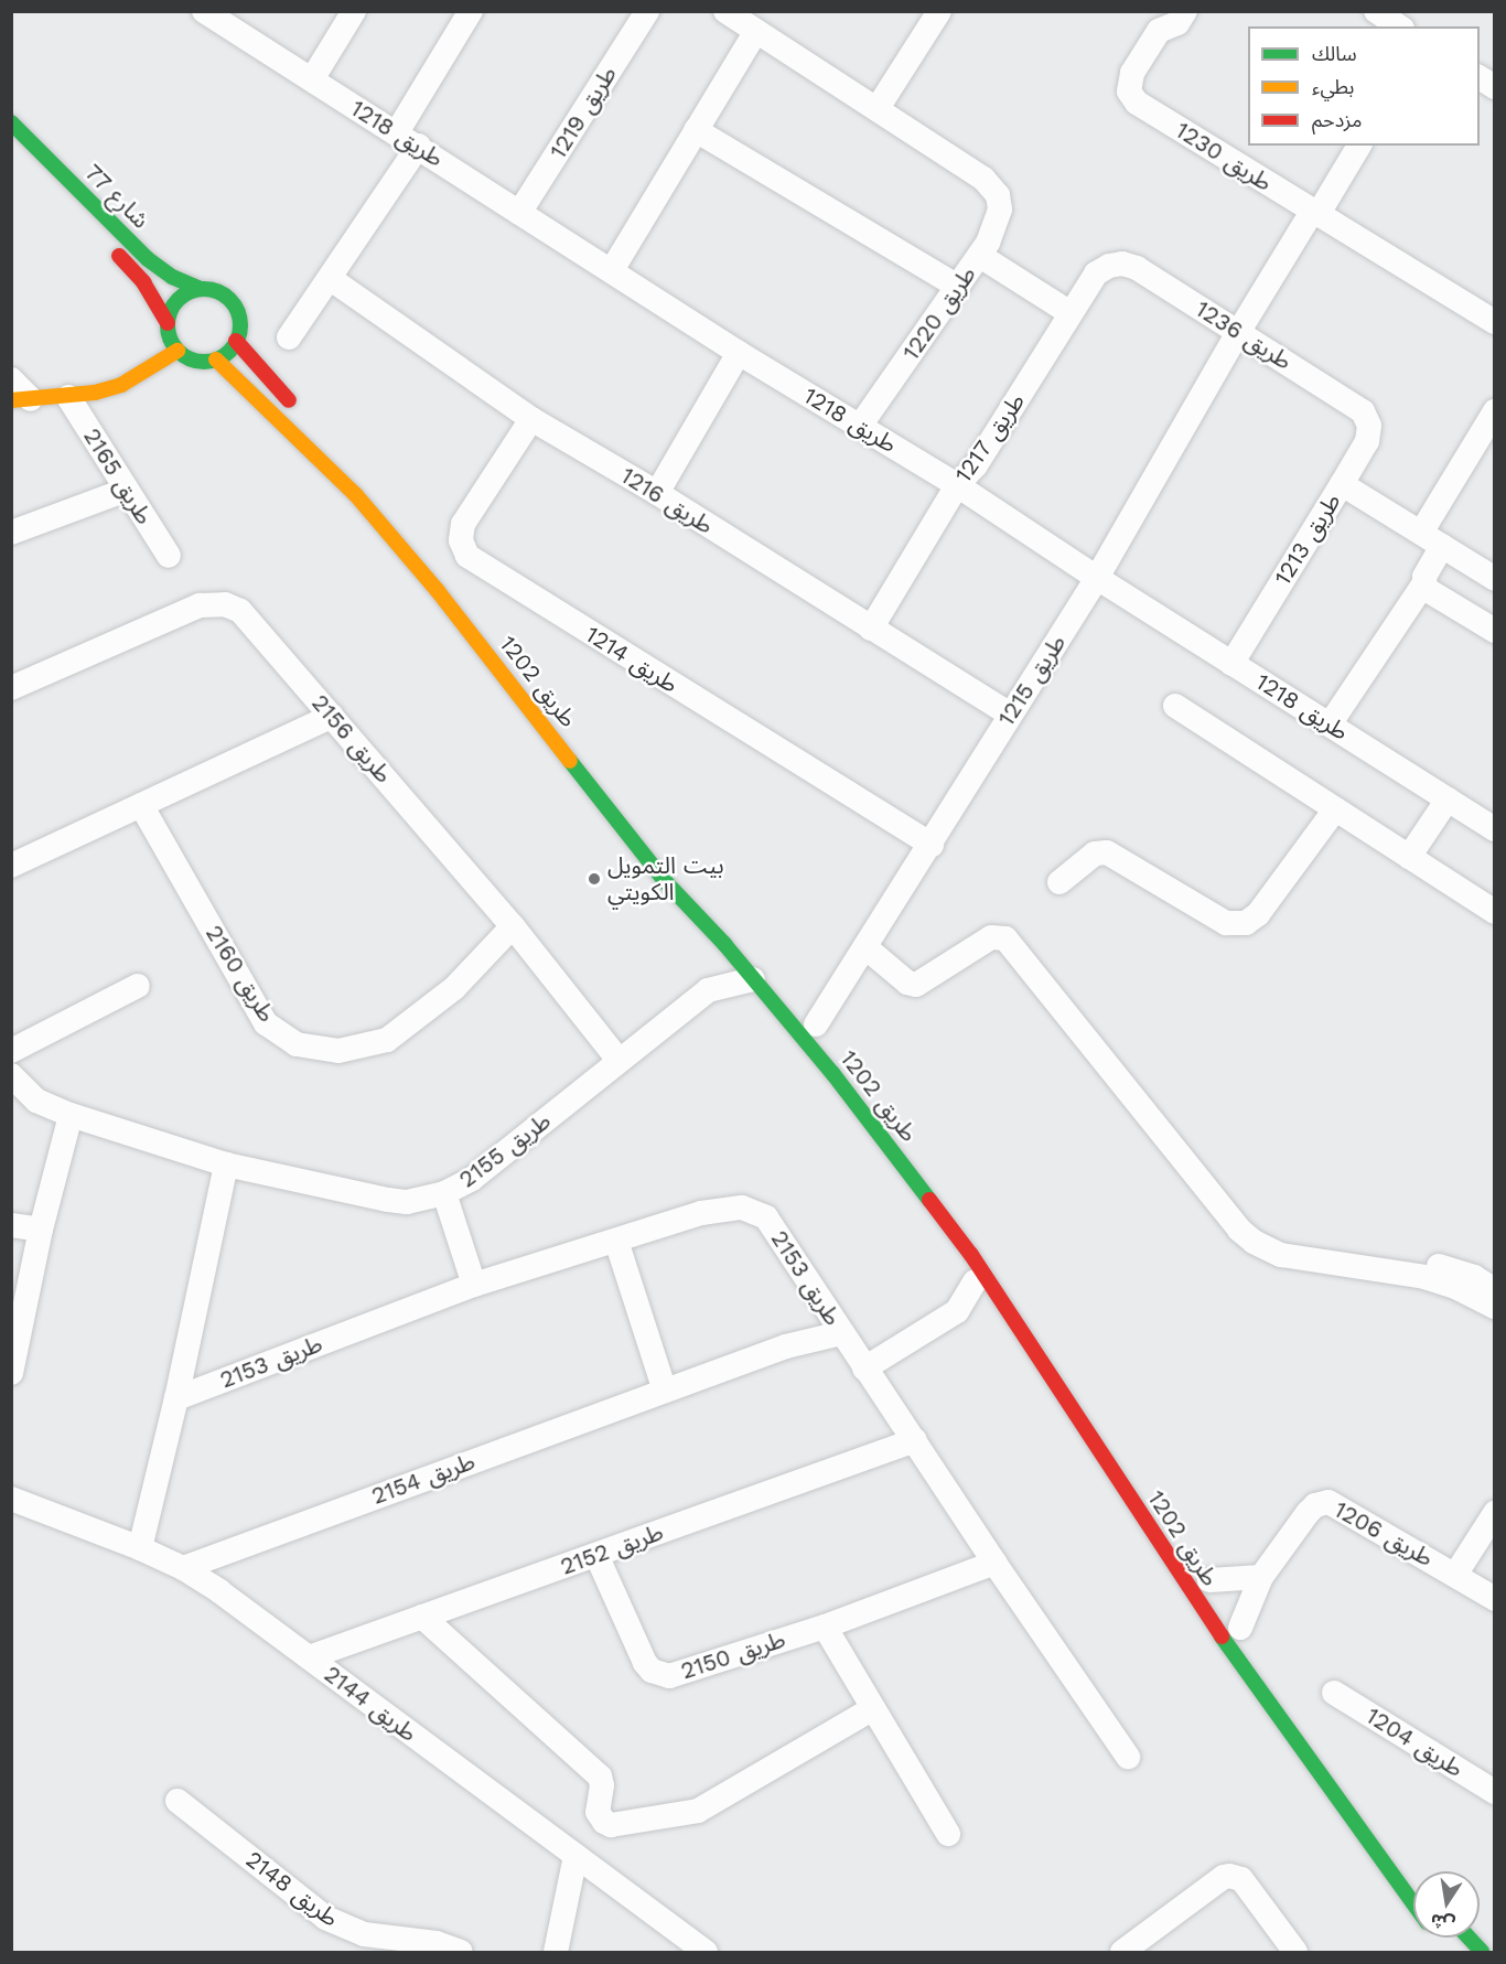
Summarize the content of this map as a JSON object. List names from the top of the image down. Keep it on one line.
{"streets":{"street":["طريق 1219","طريق 1218","طريق 1230","شارع 77","طريق 1220","طريق 1236","طريق 1217","طريق 2165","طريق 1216","طريق 1213","طريق 1214","طريق 1215","طريق 1202","طريق 2156","طريق 2160","طريق 2155","طريق 2153","طريق 2154","طريق 1206","طريق 2152","طريق 2150","طريق 2144","طريق 1204","طريق 2148"]},"crossings":[["طريق 1219","طريق 1218"],["طريق 1218","طريق 1220"],["طريق 1218","طريق 1217"],["طريق 1218","طريق 1213"],["طريق 1218","طريق 1215"],["طريق 1230","طريق 1215"],["شارع 77","طريق 2165"],["شارع 77","طريق 1202"],["طريق 1220","طريق 1217"],["طريق 1236","طريق 1217"],["طريق 1236","طريق 1213"],["طريق 1236","طريق 1215"],["طريق 1217","طريق 1216"],["طريق 2165","طريق 1202"],["طريق 1216","طريق 1214"],["طريق 1216","طريق 1215"],["طريق 1214","طريق 1215"],["طريق 1202","طريق 2155"],["طريق 2156","طريق 2160"],["طريق 2156","طريق 2155"],["طريق 2153","طريق 2154"],["طريق 2153","طريق 2152"],["طريق 2153","طريق 2150"],["طريق 2154","طريق 2144"],["طريق 2152","طريق 2150"],["طريق 2152","طريق 2144"]],"places":["بيت التمويل الكويتي"],"legend":["سالك","بطيء","مزدحم"],"north":"bottom"}
